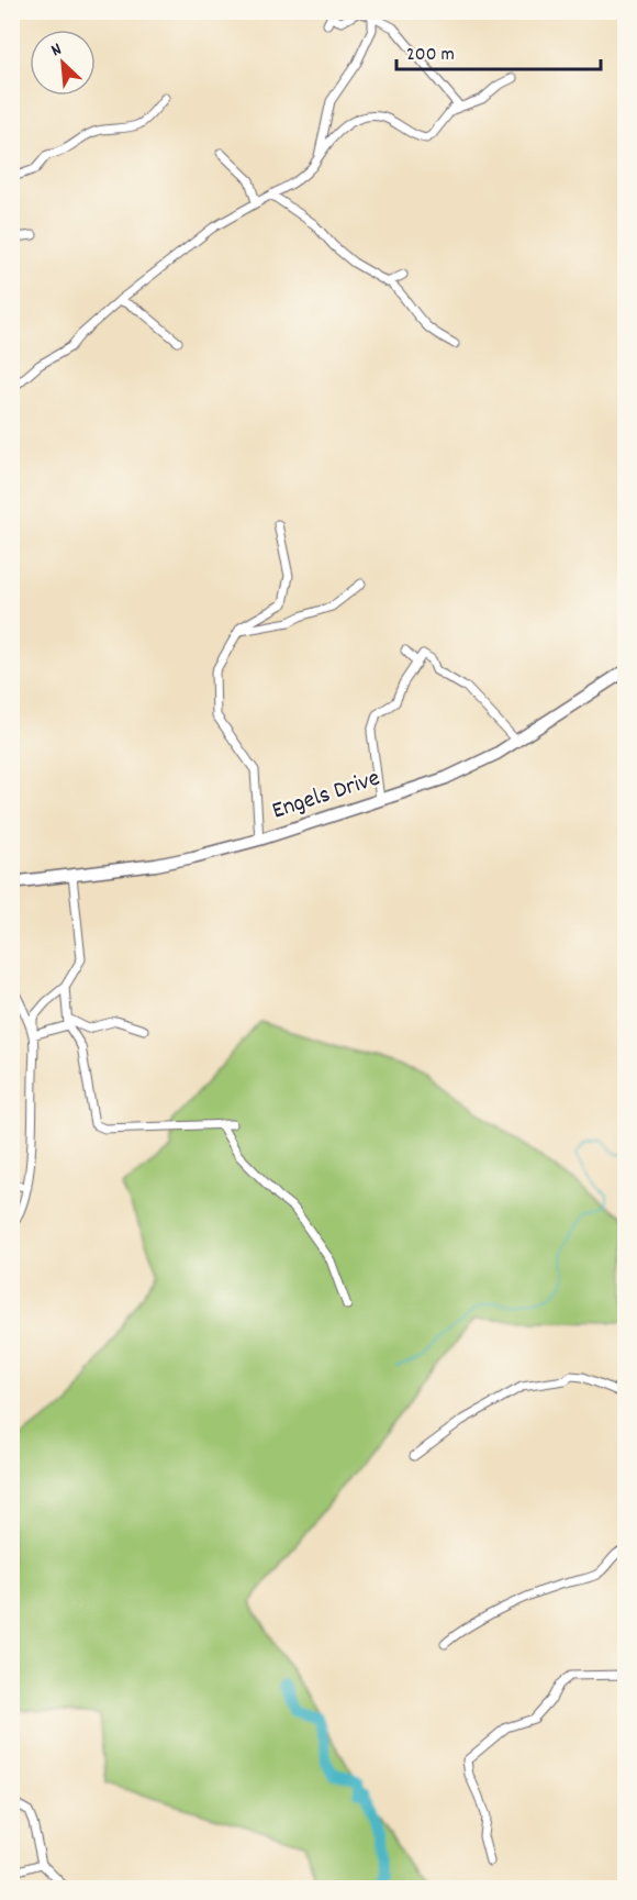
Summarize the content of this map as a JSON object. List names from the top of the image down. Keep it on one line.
{"streets":{"street":["Engels Drive"]},"scale_bar":"200 m","north":"top left"}
